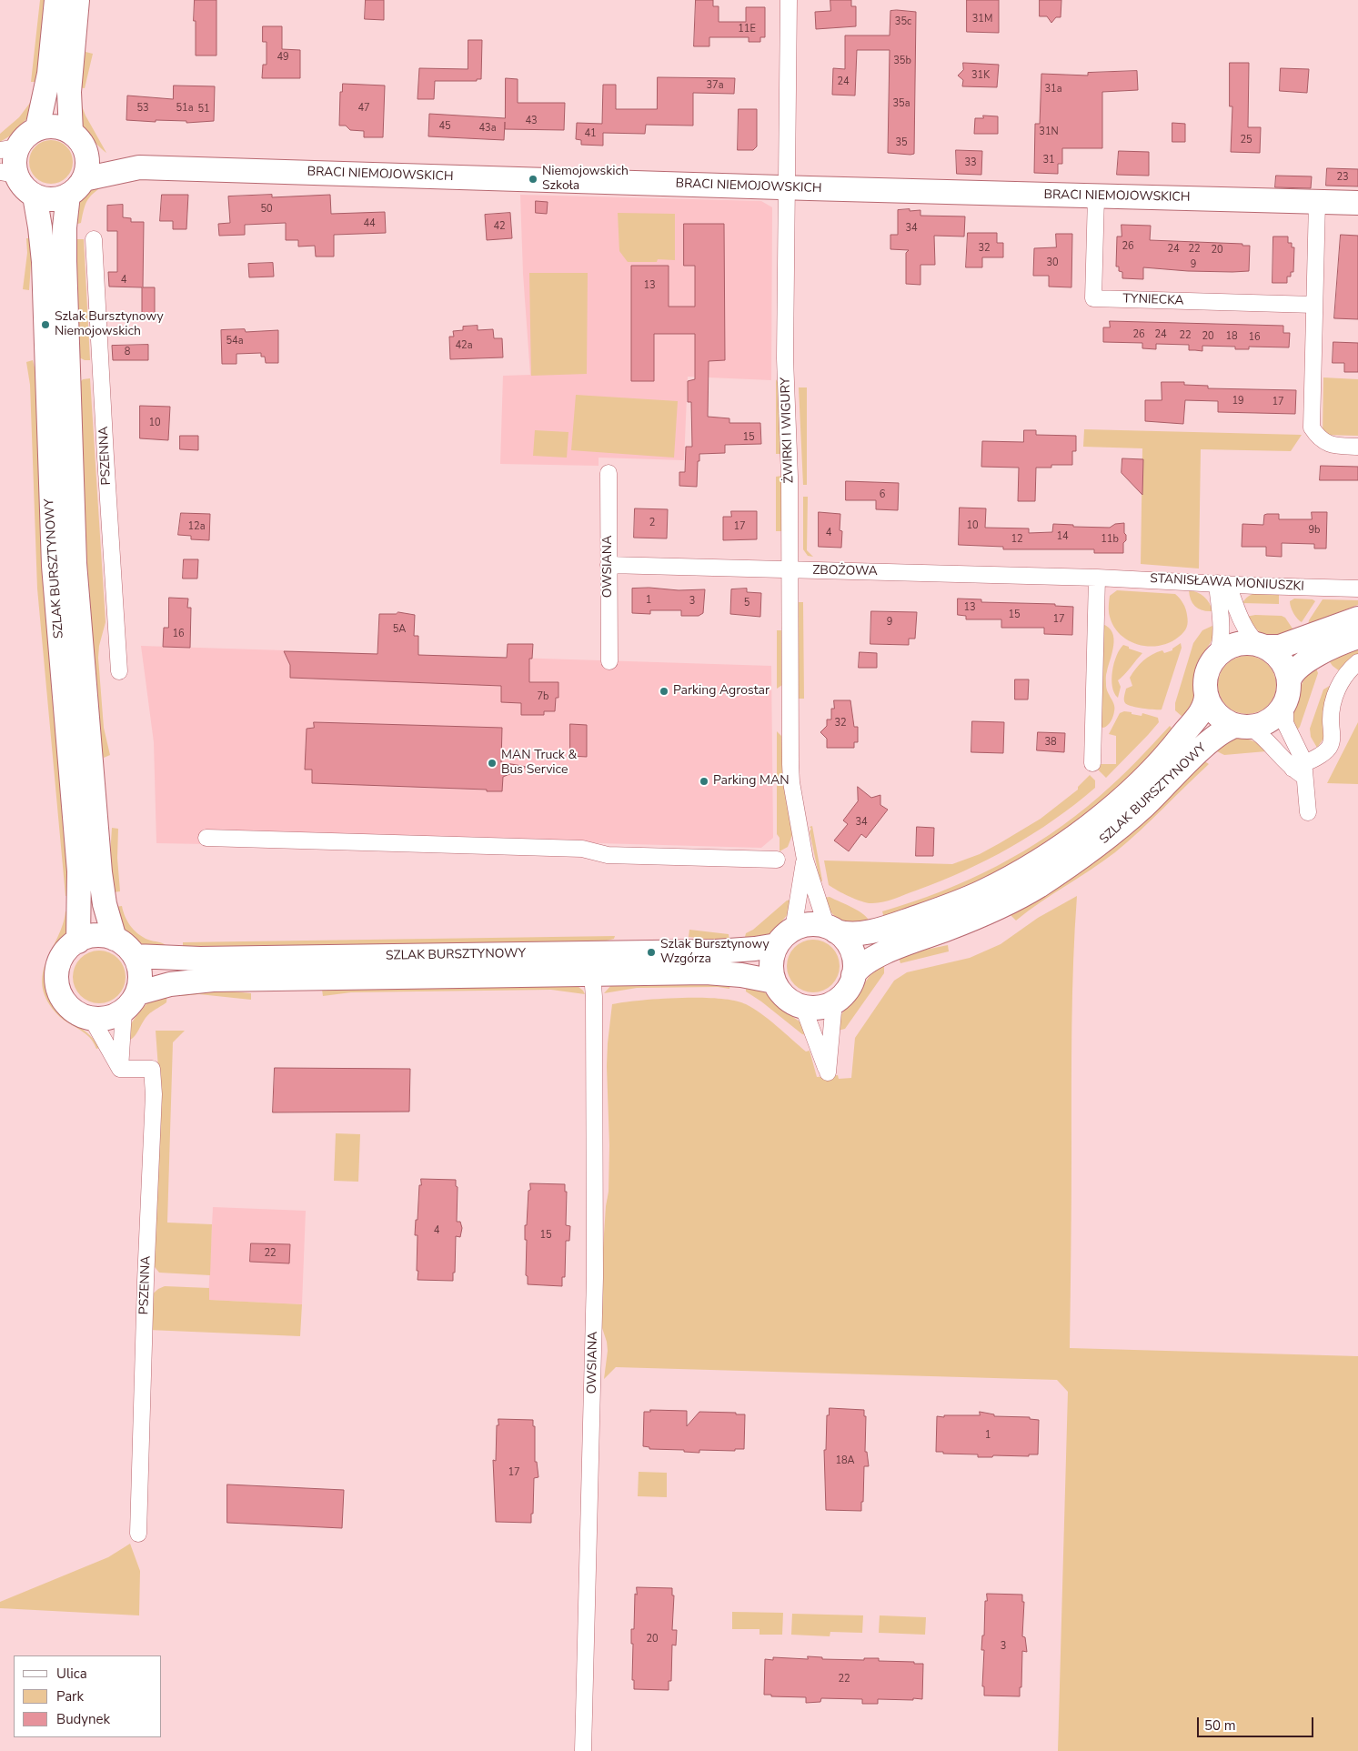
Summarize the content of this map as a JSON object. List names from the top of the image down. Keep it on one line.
{"streets":{"main road":["BRACI NIEMOJOWSKICH","SZLAK BURSZTYNOWY"],"street":["TYNIECKA","ŻWIRKI I WIGURY","PSZENNA","OWSIANA","ZBOŻOWA","STANISŁAWA MONIUSZKI"]},"crossings":[["BRACI NIEMOJOWSKICH","TYNIECKA"],["BRACI NIEMOJOWSKICH","ŻWIRKI I WIGURY"],["BRACI NIEMOJOWSKICH","SZLAK BURSZTYNOWY"],["ŻWIRKI I WIGURY","SZLAK BURSZTYNOWY"],["ŻWIRKI I WIGURY","ZBOŻOWA"],["OWSIANA","SZLAK BURSZTYNOWY"],["OWSIANA","ZBOŻOWA"],["ZBOŻOWA","STANISŁAWA MONIUSZKI"]],"places":["Niemojowskich Szkoła","Szlak Bursztynowy Niemojowskich","Parking Agrostar","MAN Truck & Bus Service","Parking MAN","Szlak Bursztynowy Wzgórza"],"house_numbers":["31M","35c","11E","49","35b","31K","24","37a","31a","35a","53","51a","47","51","43","45","43a","31N","41","25","35","31","33","23","50","44","42","34","26","32","24","22","20","30","9","4","13","26","24","22","20","18","16","54a","42a","8","19","17","10","15","6","2","10","12a","17","9b","4","14","12","11b","1","3","5","13","15","17","9","5A","16","7b","32","38","34","4","15","22","1","18A","17","20","3","22"],"legend":["Ulica","Park","Budynek"],"scale_bar":"50 m"}
